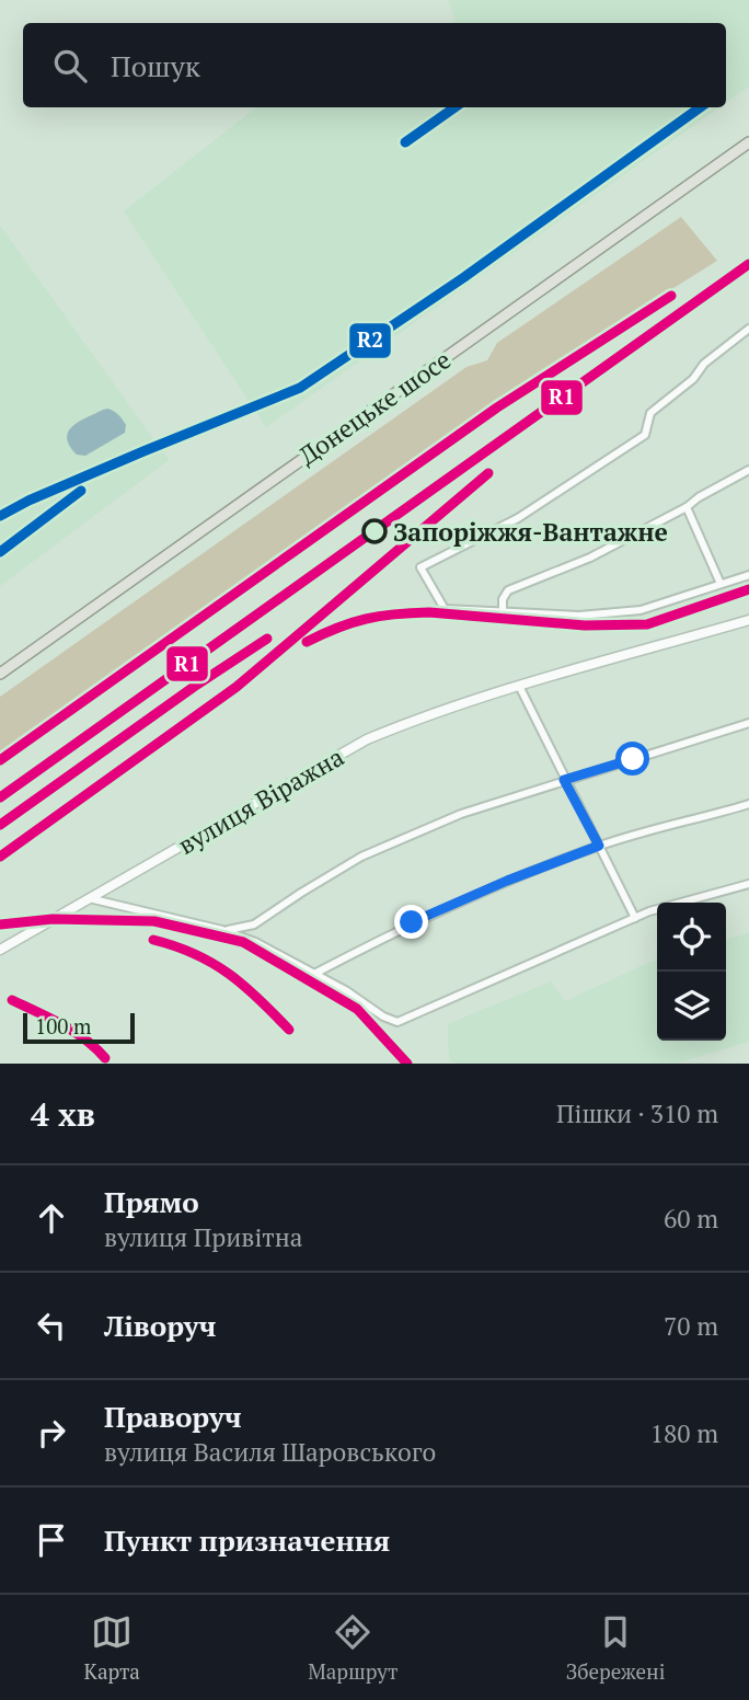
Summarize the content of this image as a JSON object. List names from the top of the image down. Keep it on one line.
{"streets":{"main road":["Донецьке шосе","вулиця Віражна"]},"places":["Запоріжжя-Вантажне"],"lines":["transit line R2","transit line R1"],"scale_bar":"100 m","page":{"search":"Пошук","scale":"100 m","heading":["4 хв","Пішки · 310 m"],"list":[["Прямо","вулиця Привітна","60 m"],["Ліворуч","70 m"],["Праворуч","вулиця Василя Шаровського","180 m"],"Пункт призначення"],"nav":["Карта","Маршрут","Збережені"]}}
